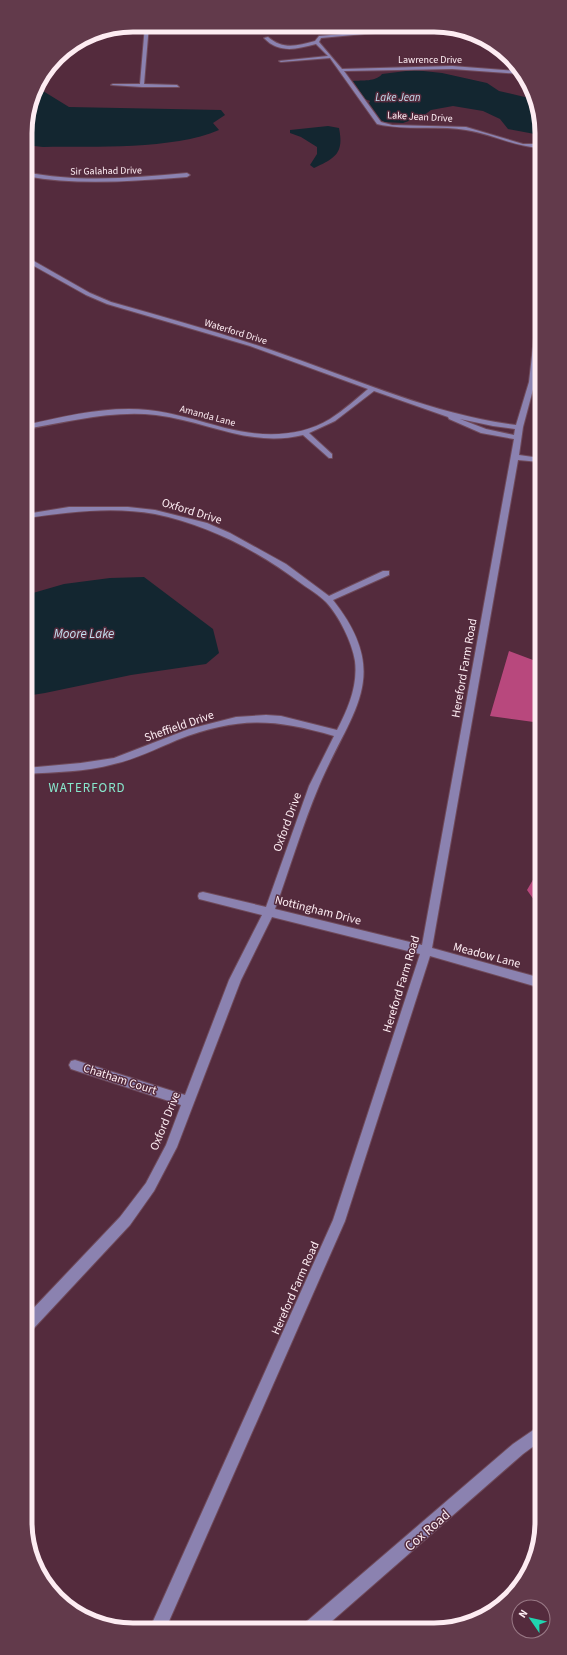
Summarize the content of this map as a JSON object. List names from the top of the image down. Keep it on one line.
{"streets":{"street":["Lawrence Drive","Lake Jean Drive","Sir Galahad Drive","Waterford Drive","Amanda Lane","Oxford Drive","Hereford Farm Road","Sheffield Drive","Nottingham Drive","Meadow Lane","Chatham Court","Cox Road"]},"crossings":[["Lawrence Drive","Lake Jean Drive"],["Waterford Drive","Amanda Lane"],["Waterford Drive","Hereford Farm Road"],["Oxford Drive","Sheffield Drive"],["Oxford Drive","Nottingham Drive"],["Oxford Drive","Chatham Court"],["Hereford Farm Road","Nottingham Drive"],["Hereford Farm Road","Meadow Lane"],["Nottingham Drive","Meadow Lane"]],"districts":["WATERFORD"],"water":["Lake Jean","Moore Lake"],"north":"top left"}
